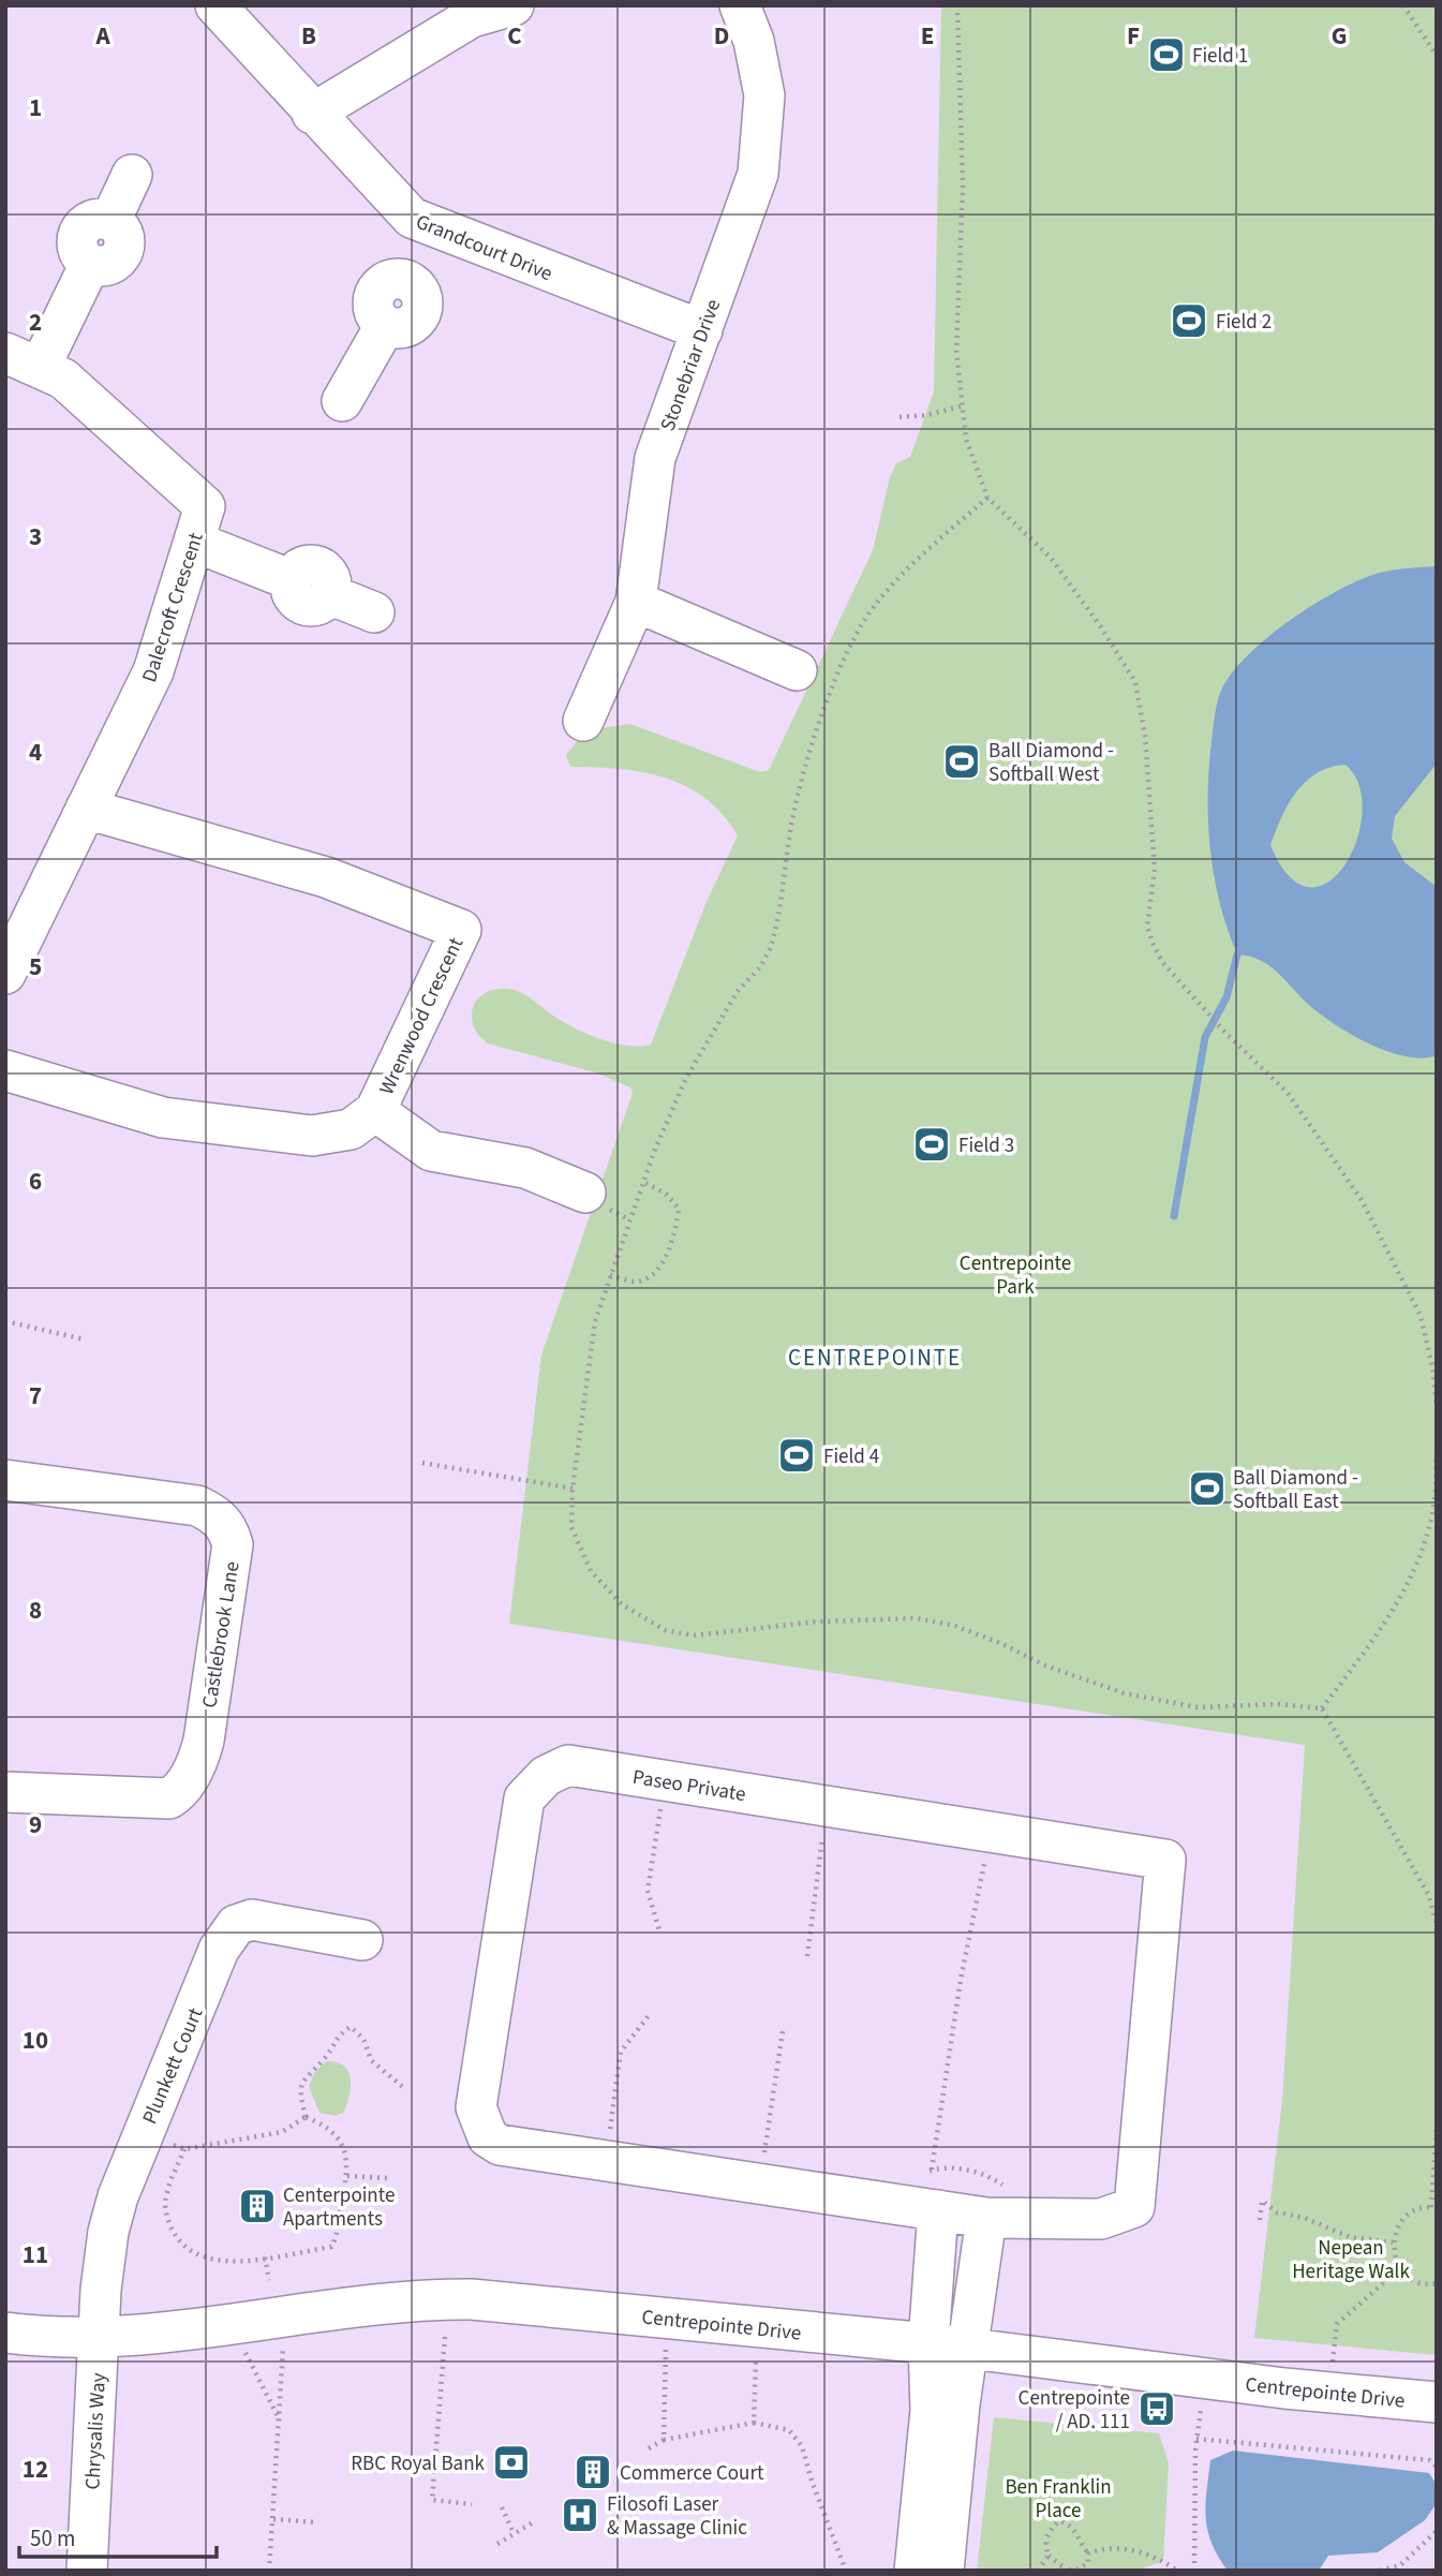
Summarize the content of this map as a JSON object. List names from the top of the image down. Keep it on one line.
{"streets":{"street":["Grandcourt Drive","Stonebriar Drive","Dalecroft Crescent","Wrenwood Crescent","Castlebrook Lane","Paseo Private","Plunkett Court","Centrepointe Drive","Chrysalis Way"]},"crossings":[["Grandcourt Drive","Stonebriar Drive"],["Dalecroft Crescent","Wrenwood Crescent"],["Plunkett Court","Centrepointe Drive"],["Plunkett Court","Chrysalis Way"],["Centrepointe Drive","Chrysalis Way"]],"districts":["CENTREPOINTE"],"parks":["Centrepointe Park","Nepean Heritage Walk","Ben Franklin Place"],"places":{"sports":["Field 1","Field 2","Ball Diamond - Softball West","Field 3","Field 4","Ball Diamond - Softball East"],"building":["Centerpointe Apartments","Commerce Court"],"bus stop":["Centrepointe / AD. 111"],"bank":["RBC Royal Bank"],"hospital":["Filosofi Laser & Massage Clinic"]},"scale_bar":"50 m","grid":{"columns":["A","B","C","D","E","F","G"],"rows":["1","2","3","4","5","6","7","8","9","10","11","12"]}}
